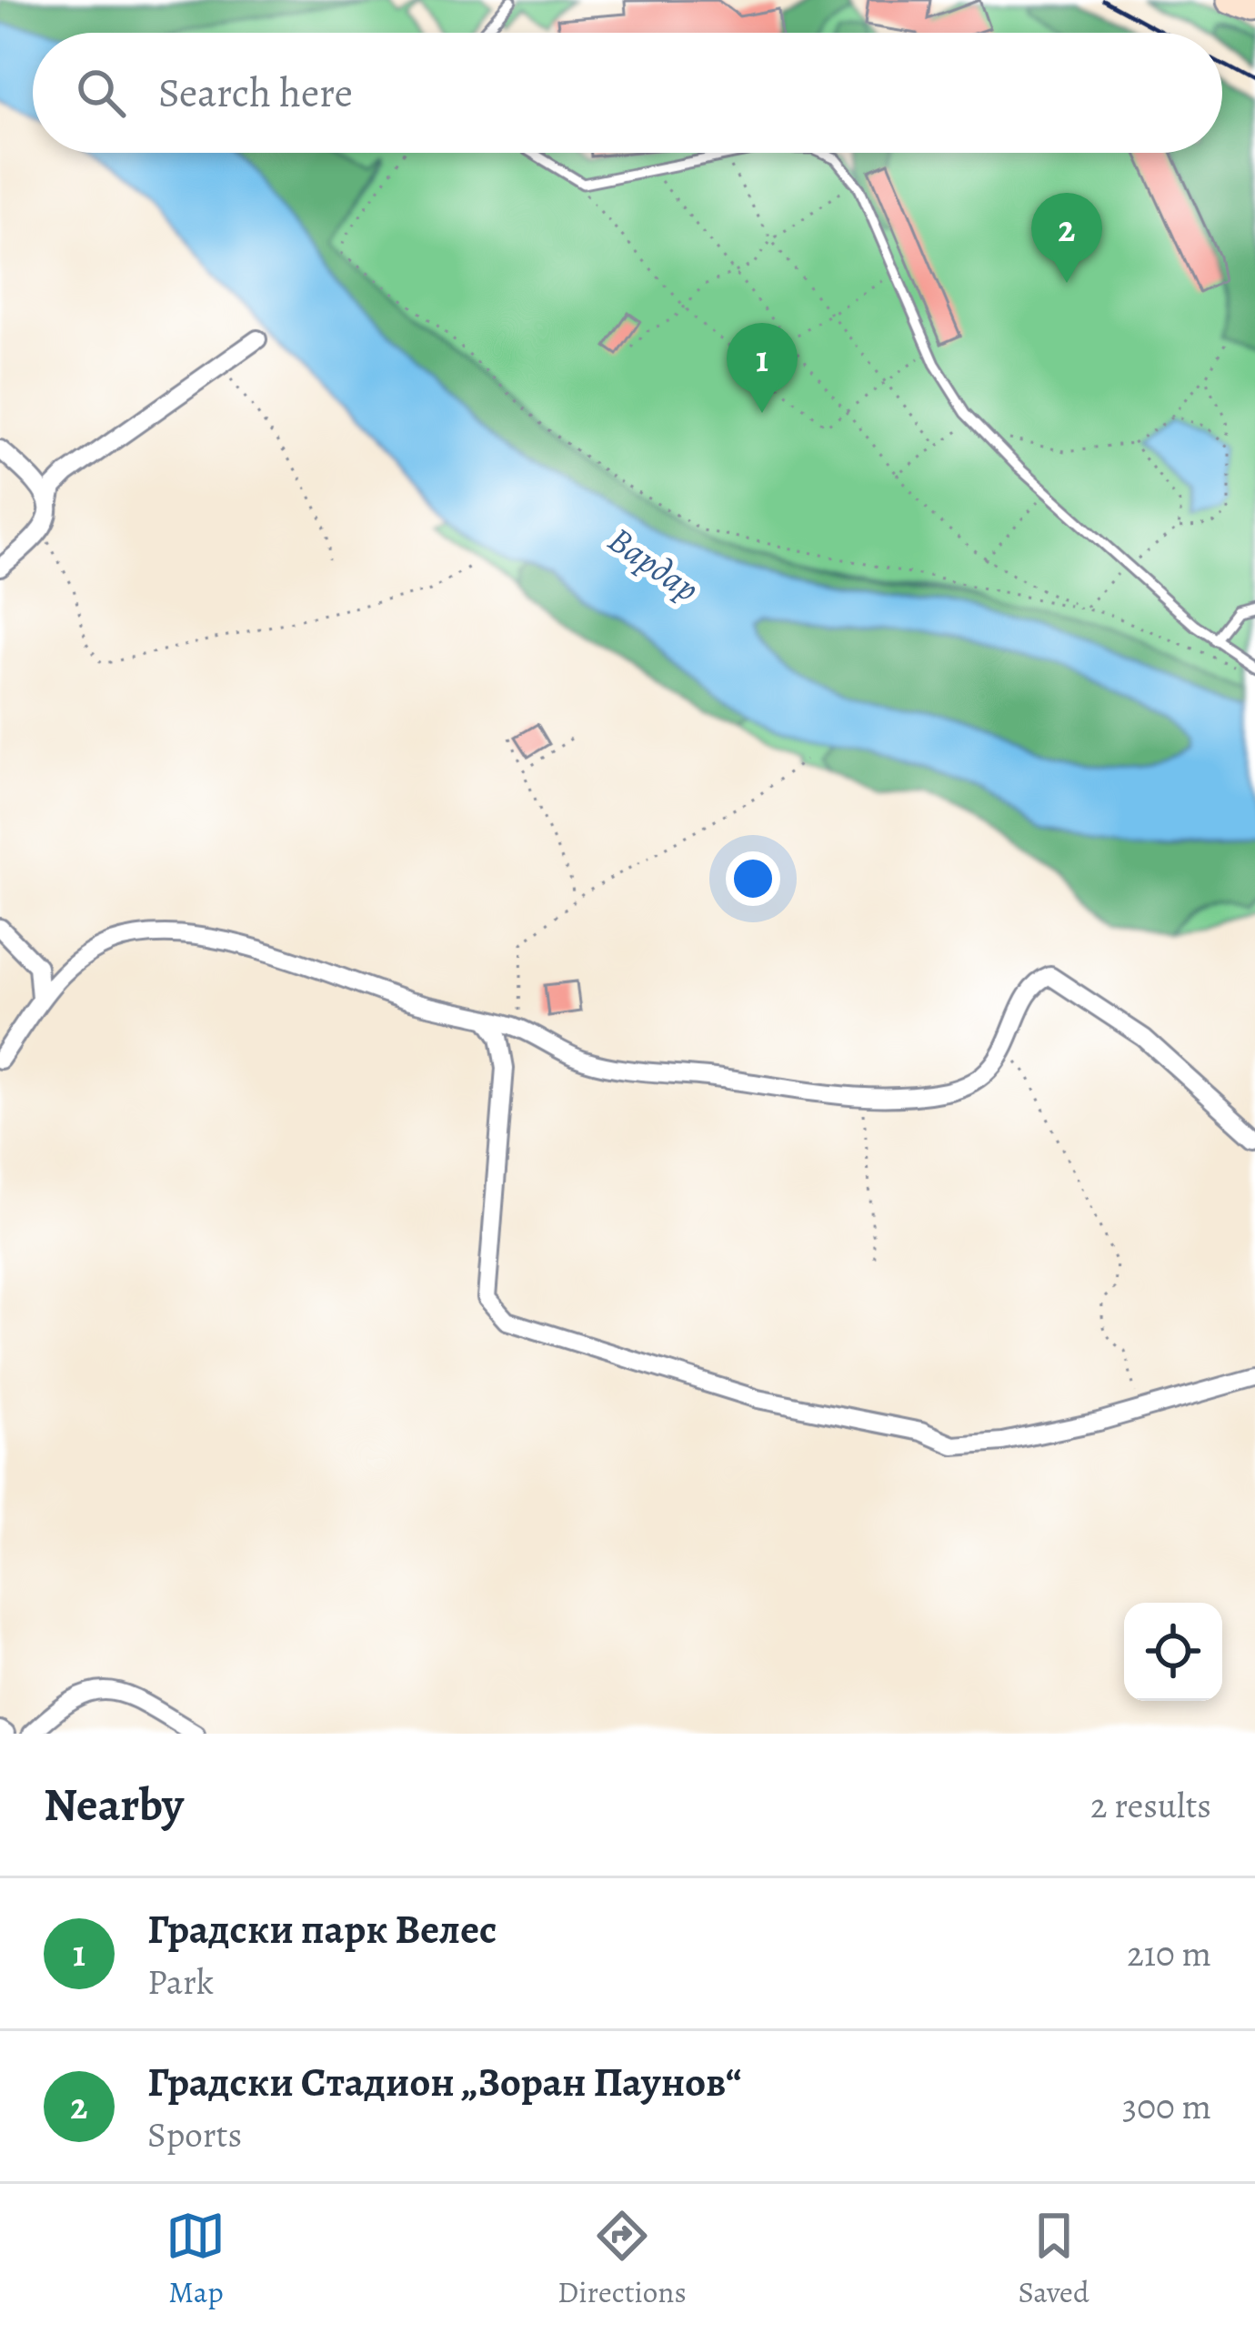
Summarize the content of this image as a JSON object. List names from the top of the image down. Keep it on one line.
{"water":["Вардар"],"page":{"search":"Search here","pins":["2","1"],"heading":["Nearby","2 results"],"list":[{"mark":"1","name":"Градски парк Велес","note":"Park","value":"210 m"},{"mark":"2","name":"Градски Стадион „Зоран Паунов“","note":"Sports","value":"300 m"}],"nav":["Map","Directions","Saved"]}}
